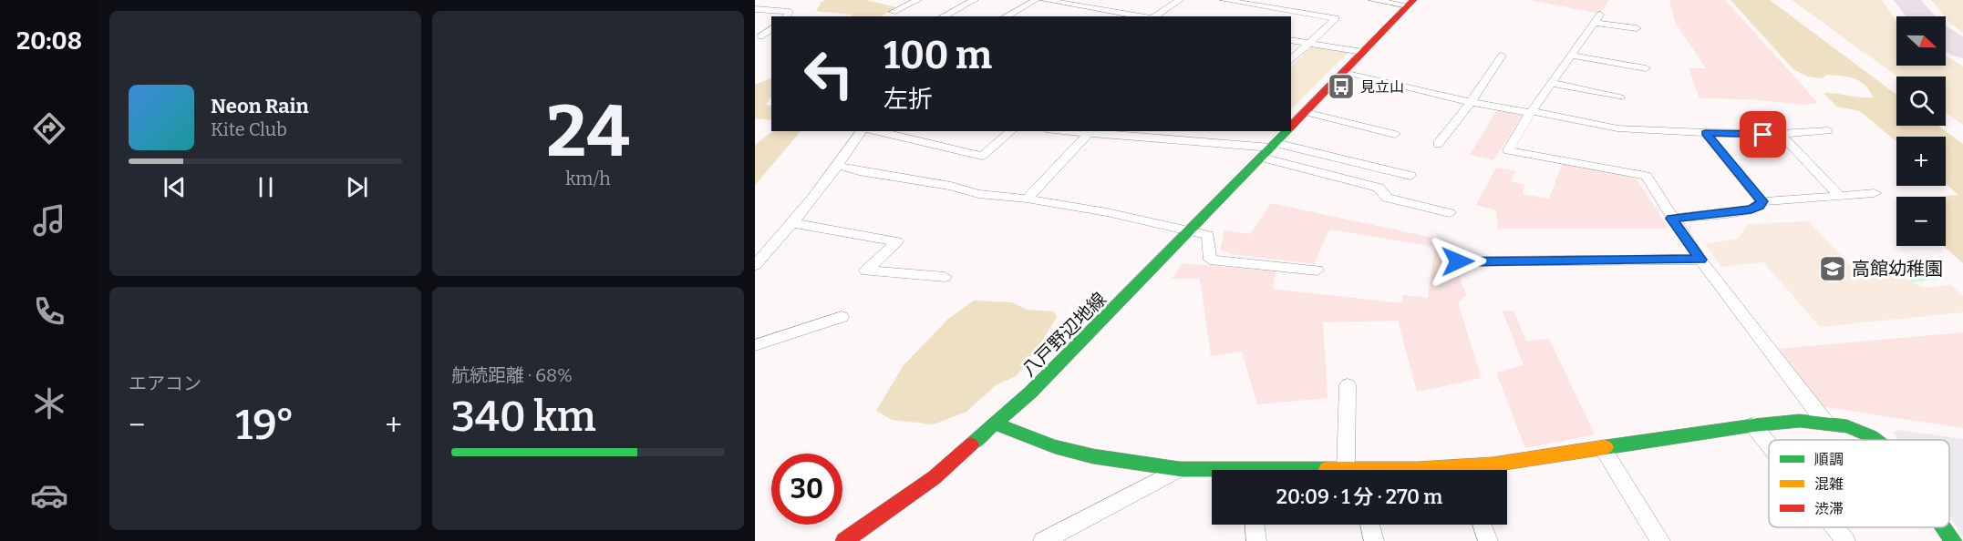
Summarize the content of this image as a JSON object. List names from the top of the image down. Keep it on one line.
{"streets":{"main road":["八戸野辺地線"]},"places":{"bus stop":["見立山"],"school or university":["高館幼稚園"]},"legend":["順調","混雑","渋滞"],"north":"right","page":{"tabs":"20:08","tile":[["24","km/h"],"エアコン",["航続距離 · 68%","340 km"]],"map_buttons":["+","−"],"turn":["100 m","左折"],"song":["Neon Rain","Kite Club"],"heat":["−","19°","+"],"limit":"30","trip":"20:09 · 1 分 · 270 m"}}
